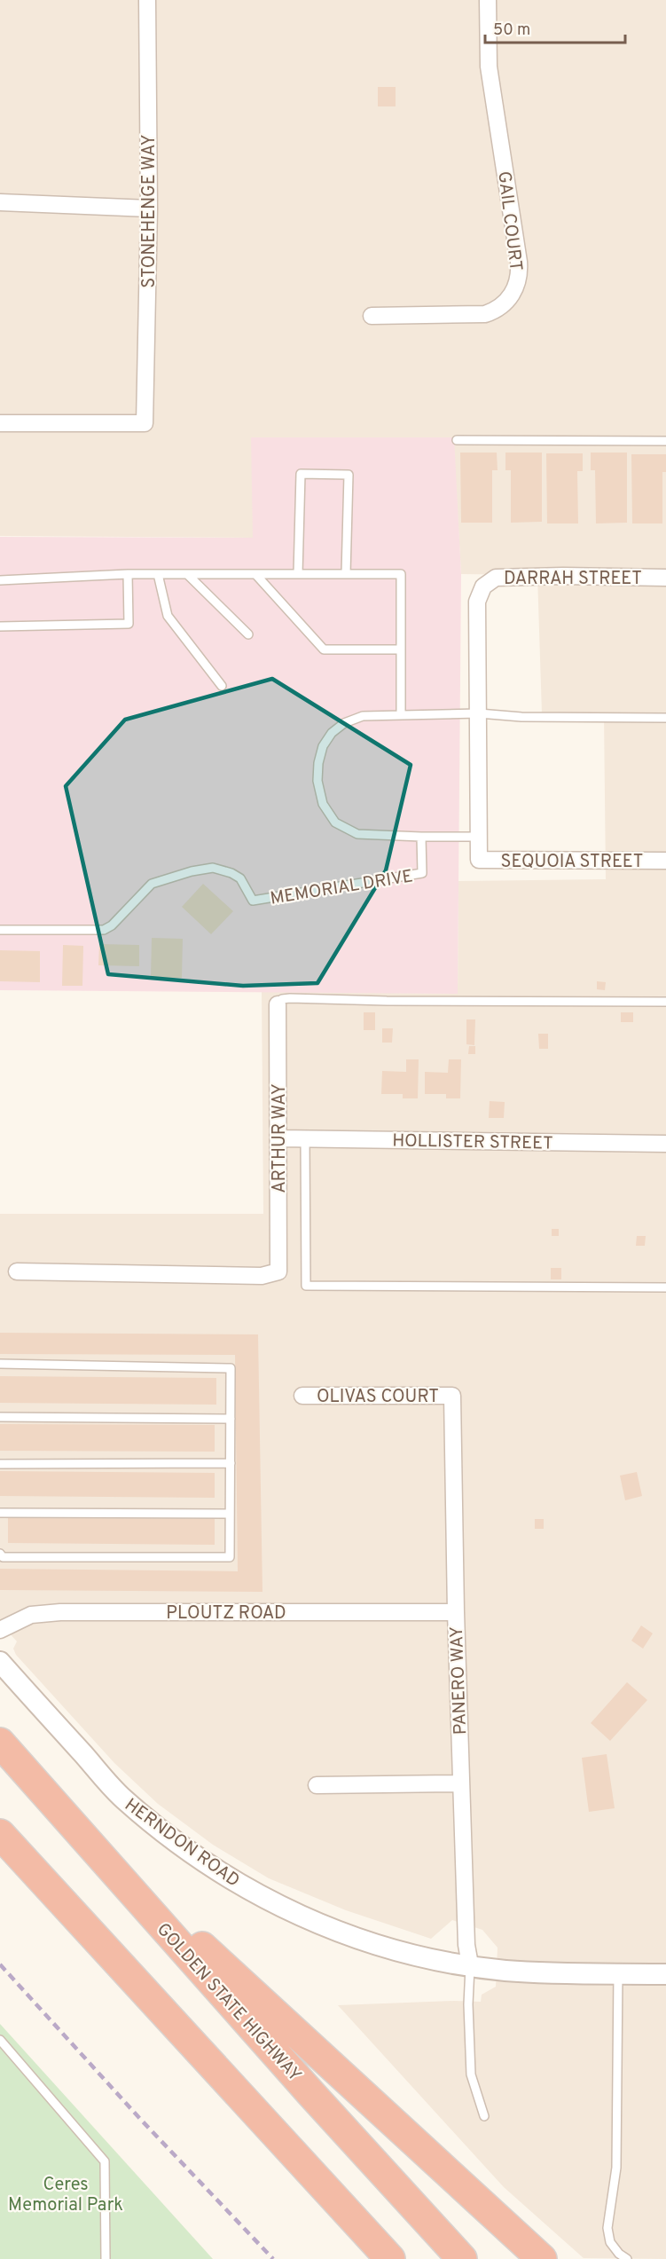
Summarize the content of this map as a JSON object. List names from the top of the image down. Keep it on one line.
{"streets":{"highway":["GOLDEN STATE HIGHWAY"],"street":["STONEHENGE WAY","GAIL COURT","DARRAH STREET","SEQUOIA STREET","ARTHUR WAY","HOLLISTER STREET","OLIVAS COURT","PLOUTZ ROAD","PANERO WAY","HERNDON ROAD"],"lane":["MEMORIAL DRIVE"]},"crossings":[["ARTHUR WAY","HOLLISTER STREET"],["OLIVAS COURT","PANERO WAY"],["PLOUTZ ROAD","PANERO WAY"],["PANERO WAY","HERNDON ROAD"]],"parks":["Ceres Memorial Park"],"scale_bar":"50 m"}
